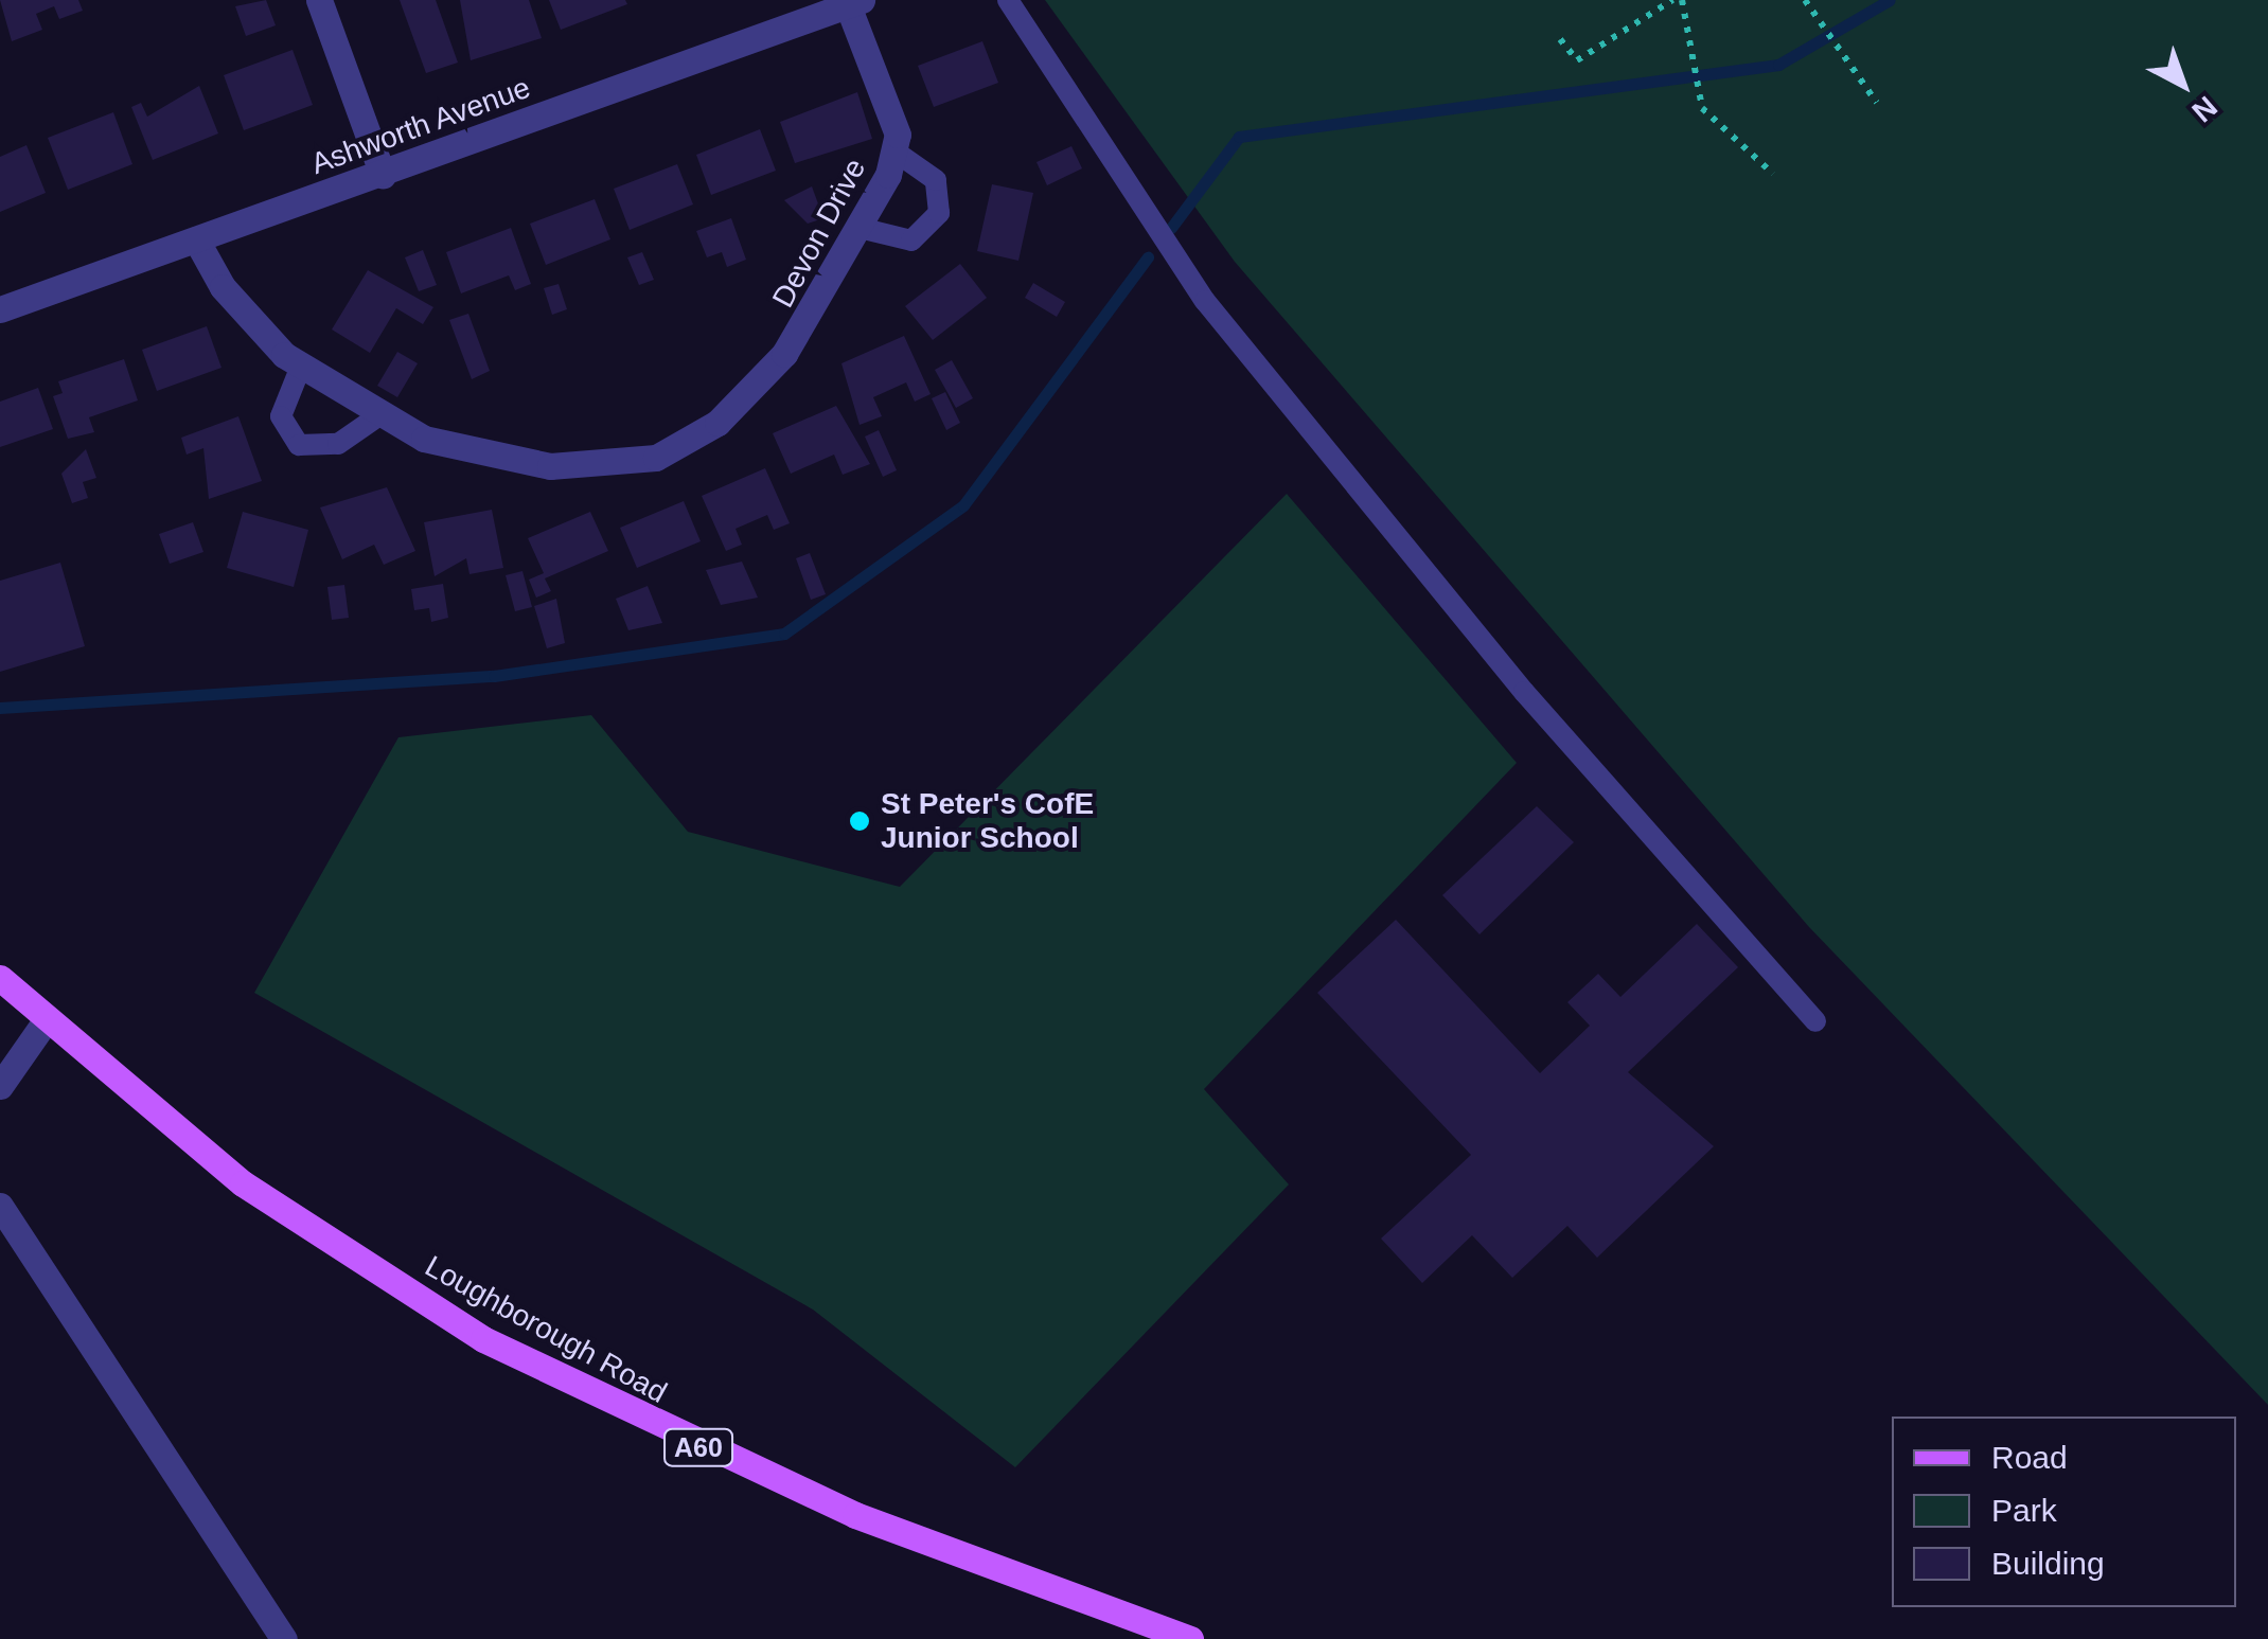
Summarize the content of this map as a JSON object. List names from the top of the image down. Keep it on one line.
{"streets":{"main road":["Loughborough Road","A60"],"street":["Ashworth Avenue","Devon Drive"]},"crossings":[["Ashworth Avenue","Devon Drive"]],"places":["St Peter's CofE Junior School"],"legend":["Road","Park","Building"],"north":"bottom right"}
